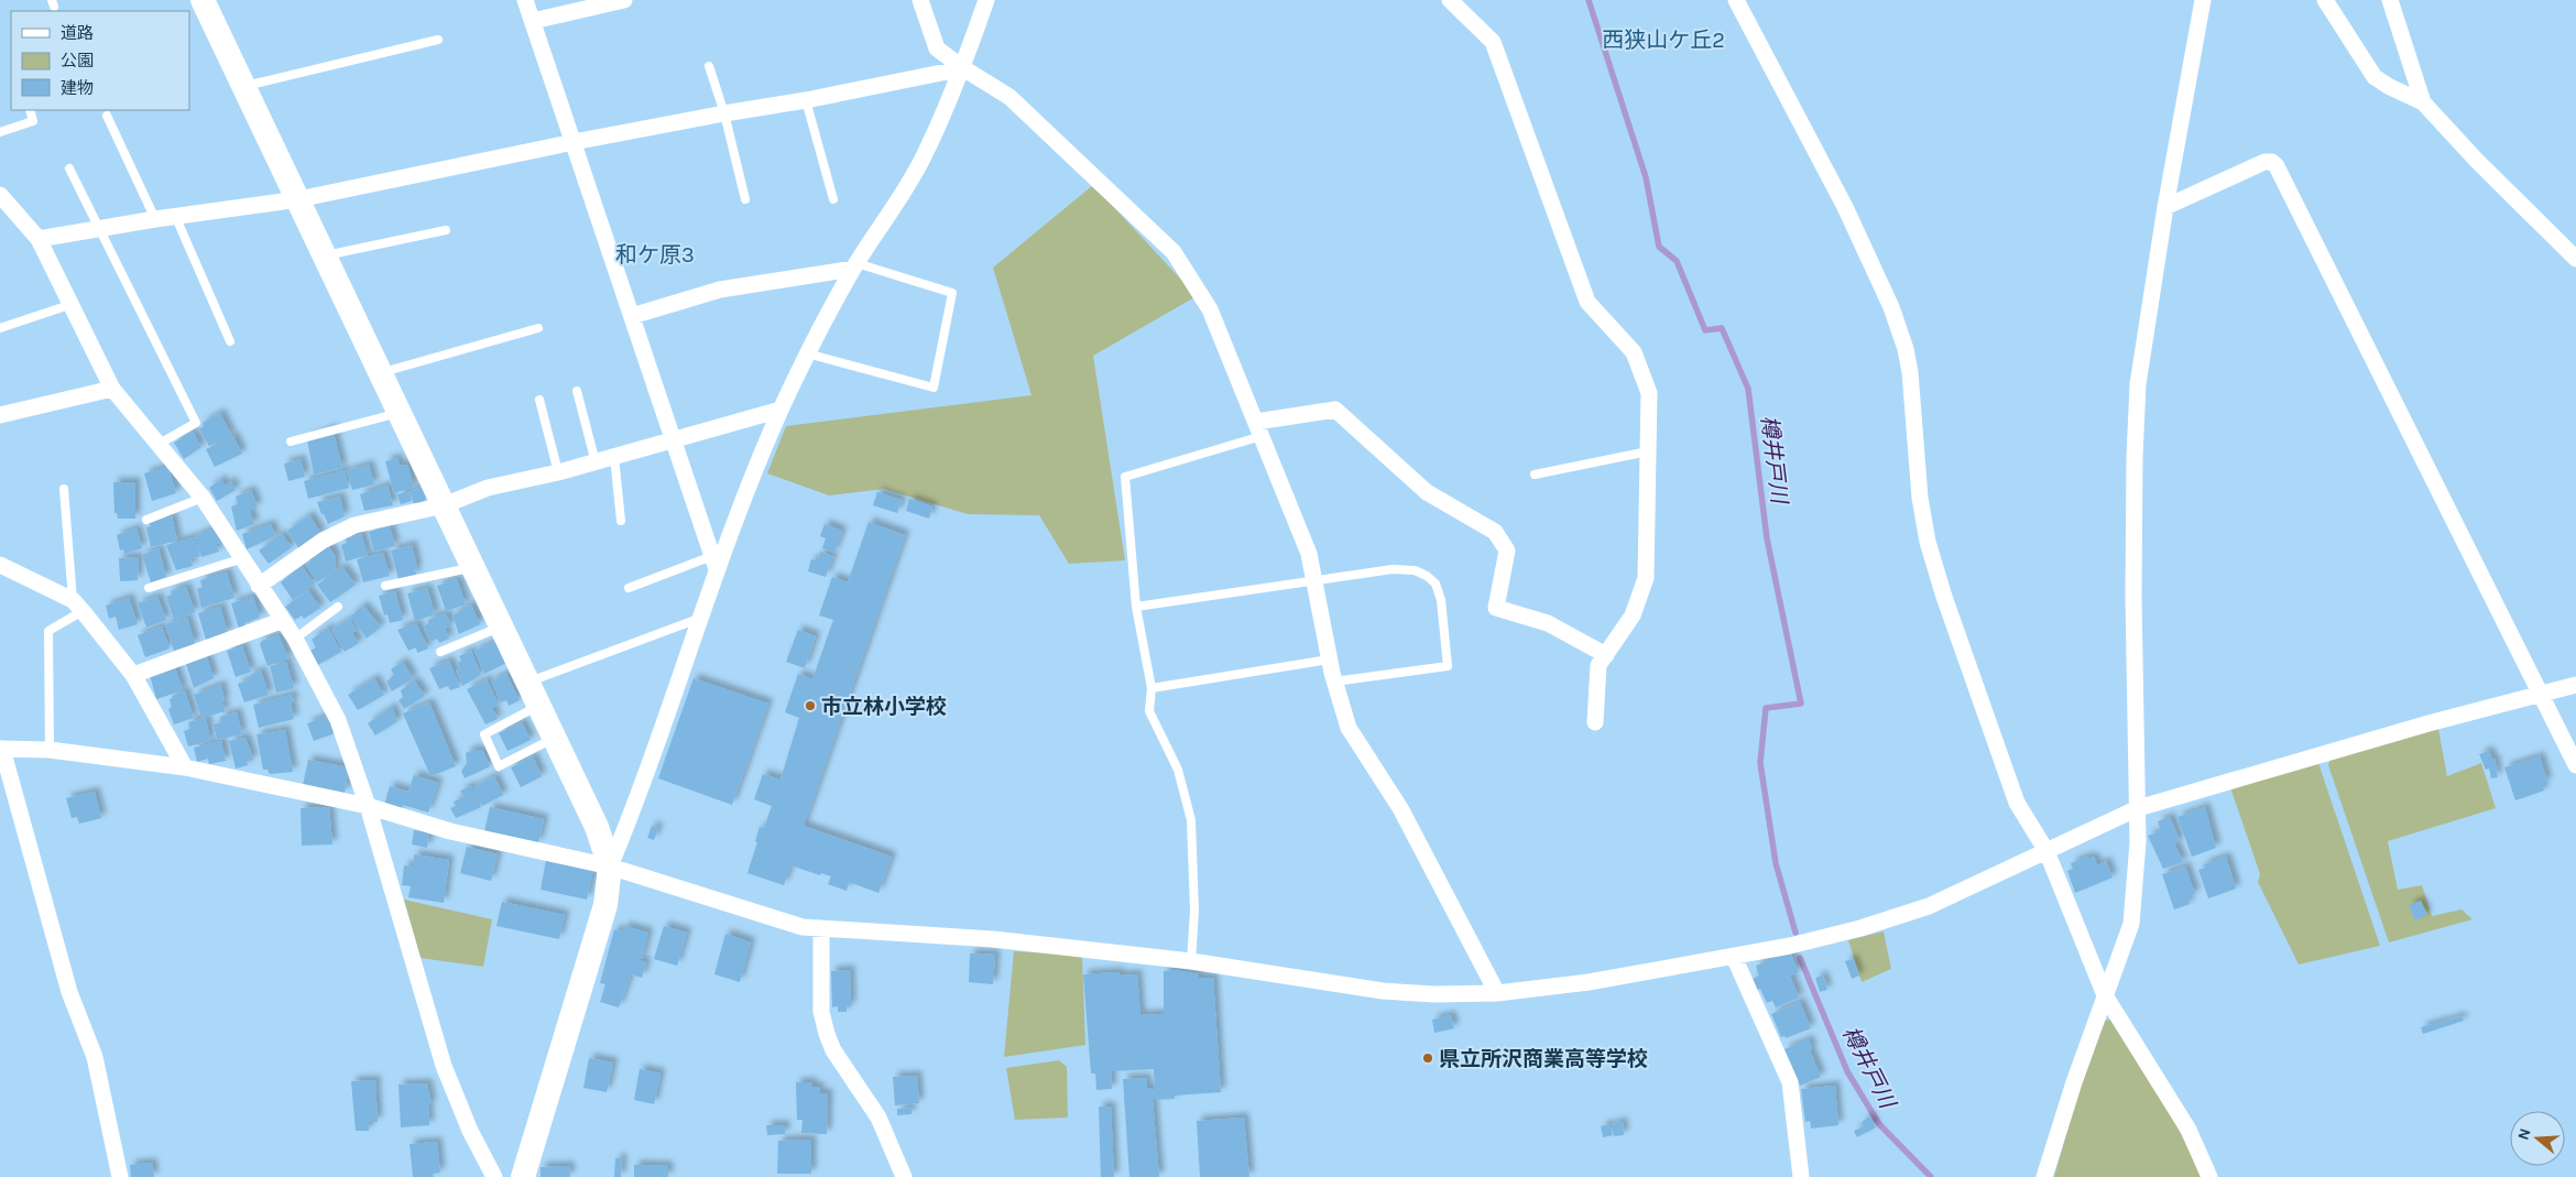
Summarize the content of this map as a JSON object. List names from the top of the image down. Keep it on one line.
{"districts":["西狭山ケ丘2","和ケ原3"],"water":["樽井戸川"],"places":["市立林小学校","県立所沢商業高等学校"],"legend":["道路","公園","建物"],"north":"left"}
